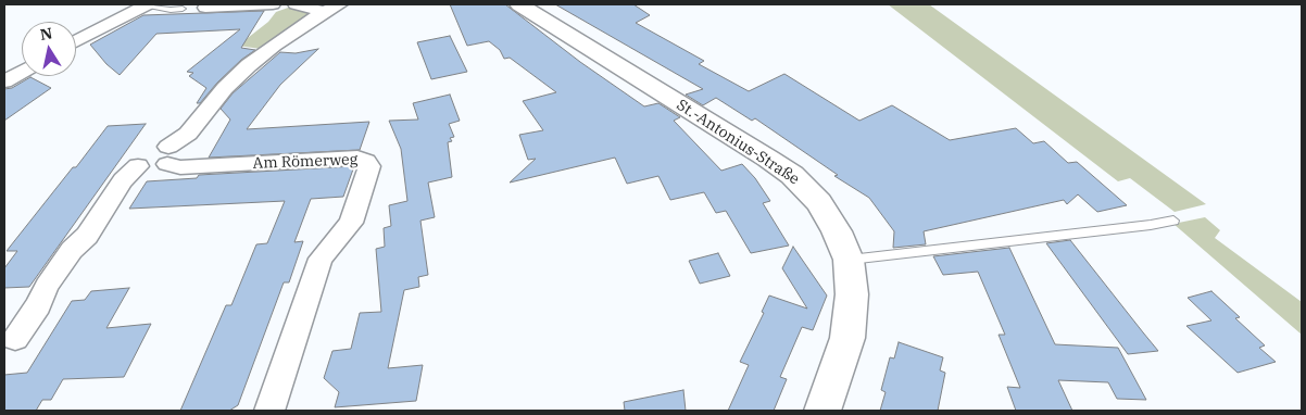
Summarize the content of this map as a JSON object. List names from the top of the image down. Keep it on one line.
{"streets":{"street":["St.-Antonius-Straße","Am Römerweg"]},"north":"top"}
